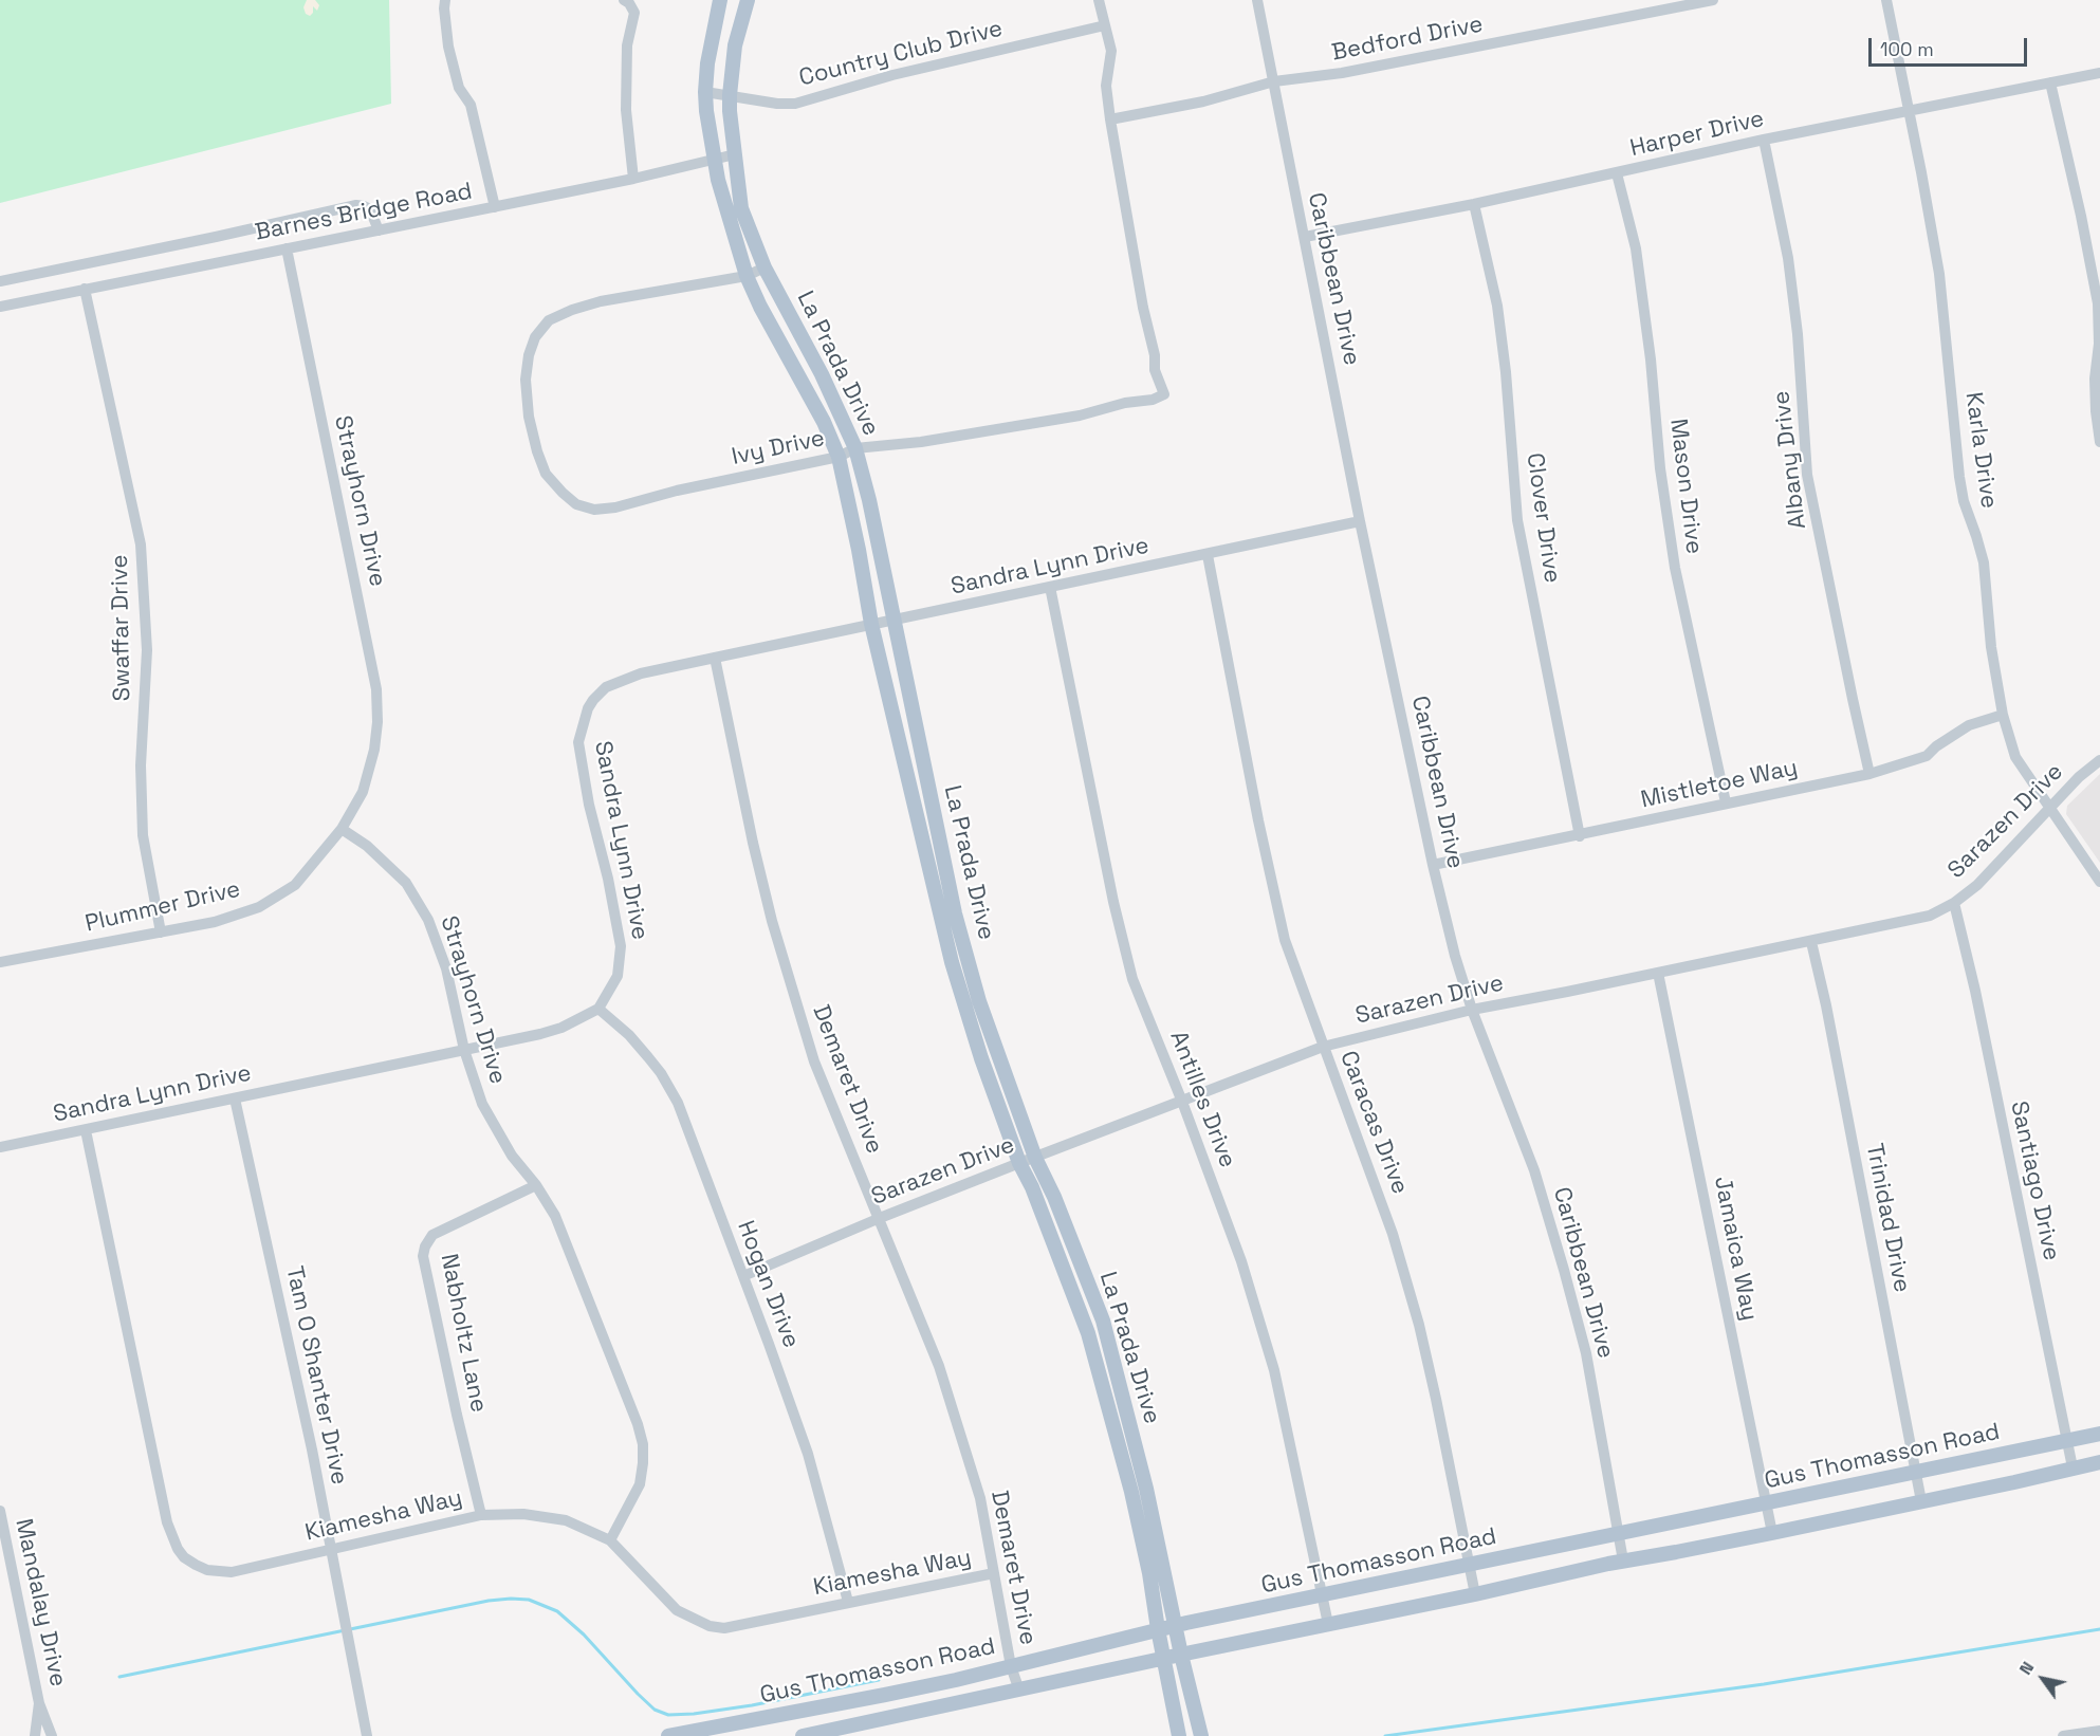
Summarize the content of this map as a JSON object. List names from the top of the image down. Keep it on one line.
{"streets":{"main road":["La Prada Drive","Gus Thomasson Road"],"street":["Bedford Drive","Country Club Drive","Harper Drive","Barnes Bridge Road","Caribbean Drive","Ivy Drive","Karla Drive","Albany Drive","Mason Drive","Strayhorn Drive","Clover Drive","Sandra Lynn Drive","Swaffar Drive","Mistletoe Way","Sarazen Drive","Plummer Drive","Demaret Drive","Antilles Drive","Caracas Drive","Santiago Drive","Trinidad Drive","Jamaica Way","Hogan Drive","Nabholtz Lane","Tam O Shanter Drive","Kiamesha Way","Mandalay Drive"]},"crossings":[["Bedford Drive","Caribbean Drive"],["Bedford Drive","Ivy Drive"],["Country Club Drive","La Prada Drive"],["Country Club Drive","Ivy Drive"],["Harper Drive","Caribbean Drive"],["Harper Drive","Karla Drive"],["Harper Drive","Albany Drive"],["Harper Drive","Mason Drive"],["Harper Drive","Clover Drive"],["Barnes Bridge Road","La Prada Drive"],["Barnes Bridge Road","Strayhorn Drive"],["Barnes Bridge Road","Swaffar Drive"],["Caribbean Drive","Sandra Lynn Drive"],["Caribbean Drive","Mistletoe Way"],["Caribbean Drive","Sarazen Drive"],["Caribbean Drive","Gus Thomasson Road"],["La Prada Drive","Ivy Drive"],["La Prada Drive","Sandra Lynn Drive"],["La Prada Drive","Sarazen Drive"],["La Prada Drive","Gus Thomasson Road"],["Karla Drive","Mistletoe Way"],["Karla Drive","Sarazen Drive"],["Albany Drive","Mistletoe Way"],["Mason Drive","Mistletoe Way"],["Strayhorn Drive","Sandra Lynn Drive"],["Strayhorn Drive","Plummer Drive"],["Strayhorn Drive","Nabholtz Lane"],["Strayhorn Drive","Kiamesha Way"],["Clover Drive","Mistletoe Way"],["Sandra Lynn Drive","Demaret Drive"],["Sandra Lynn Drive","Antilles Drive"],["Sandra Lynn Drive","Caracas Drive"],["Sandra Lynn Drive","Hogan Drive"],["Sandra Lynn Drive","Tam O Shanter Drive"],["Sandra Lynn Drive","Kiamesha Way"],["Swaffar Drive","Plummer Drive"],["Sarazen Drive","Demaret Drive"],["Sarazen Drive","Antilles Drive"],["Sarazen Drive","Caracas Drive"],["Sarazen Drive","Santiago Drive"],["Sarazen Drive","Trinidad Drive"],["Sarazen Drive","Jamaica Way"],["Sarazen Drive","Hogan Drive"],["Demaret Drive","Gus Thomasson Road"],["Demaret Drive","Kiamesha Way"],["Antilles Drive","Gus Thomasson Road"],["Caracas Drive","Gus Thomasson Road"],["Santiago Drive","Gus Thomasson Road"],["Trinidad Drive","Gus Thomasson Road"],["Jamaica Way","Gus Thomasson Road"],["Hogan Drive","Kiamesha Way"],["Nabholtz Lane","Kiamesha Way"],["Tam O Shanter Drive","Kiamesha Way"]],"scale_bar":"100 m","north":"top left"}
